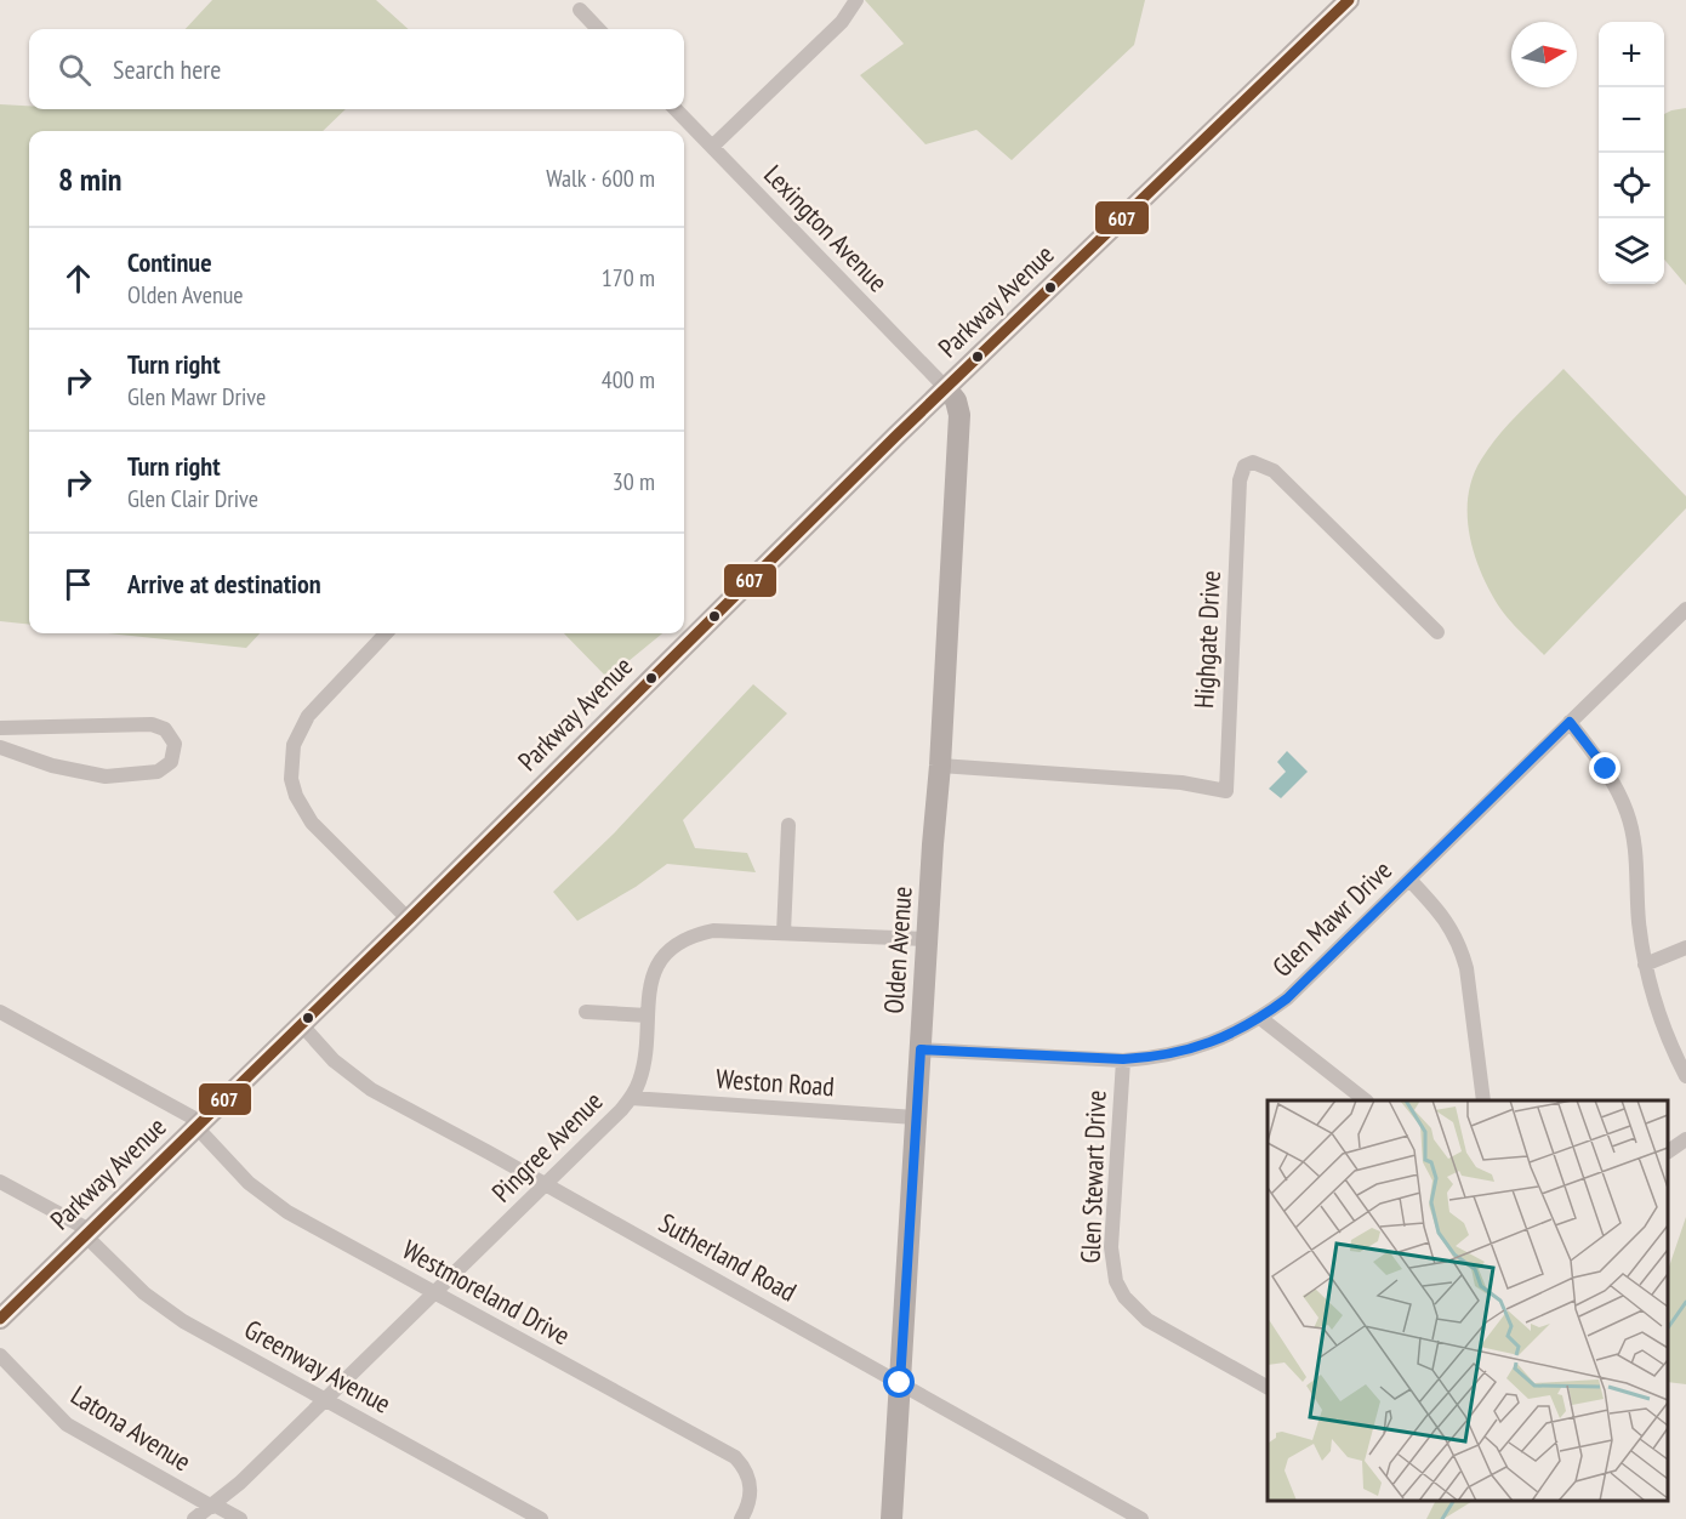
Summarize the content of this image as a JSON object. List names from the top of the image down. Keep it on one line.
{"streets":{"main road":["Parkway Avenue","Olden Avenue"],"street":["Lexington Avenue","Highgate Drive","Glen Mawr Drive","Weston Road","Pingree Avenue","Glen Stewart Drive","Sutherland Road","Westmoreland Drive","Greenway Avenue","Latona Avenue"]},"crossings":[["Lexington Avenue","Parkway Avenue"],["Lexington Avenue","Olden Avenue"],["Parkway Avenue","Olden Avenue"],["Parkway Avenue","Sutherland Road"],["Parkway Avenue","Westmoreland Drive"],["Parkway Avenue","Greenway Avenue"],["Highgate Drive","Olden Avenue"],["Glen Mawr Drive","Olden Avenue"],["Glen Mawr Drive","Glen Stewart Drive"],["Olden Avenue","Weston Road"],["Olden Avenue","Pingree Avenue"],["Olden Avenue","Sutherland Road"],["Weston Road","Pingree Avenue"],["Pingree Avenue","Sutherland Road"],["Pingree Avenue","Westmoreland Drive"],["Pingree Avenue","Greenway Avenue"],["Pingree Avenue","Latona Avenue"]],"lines":["transit line 607"],"north":"right","page":{"map_buttons":["+","−"],"search":"Search here","heading":["8 min","Walk · 600 m"],"list":[["Continue","Olden Avenue","170 m"],["Turn right","Glen Mawr Drive","400 m"],["Turn right","Glen Clair Drive","30 m"],"Arrive at destination"]}}
